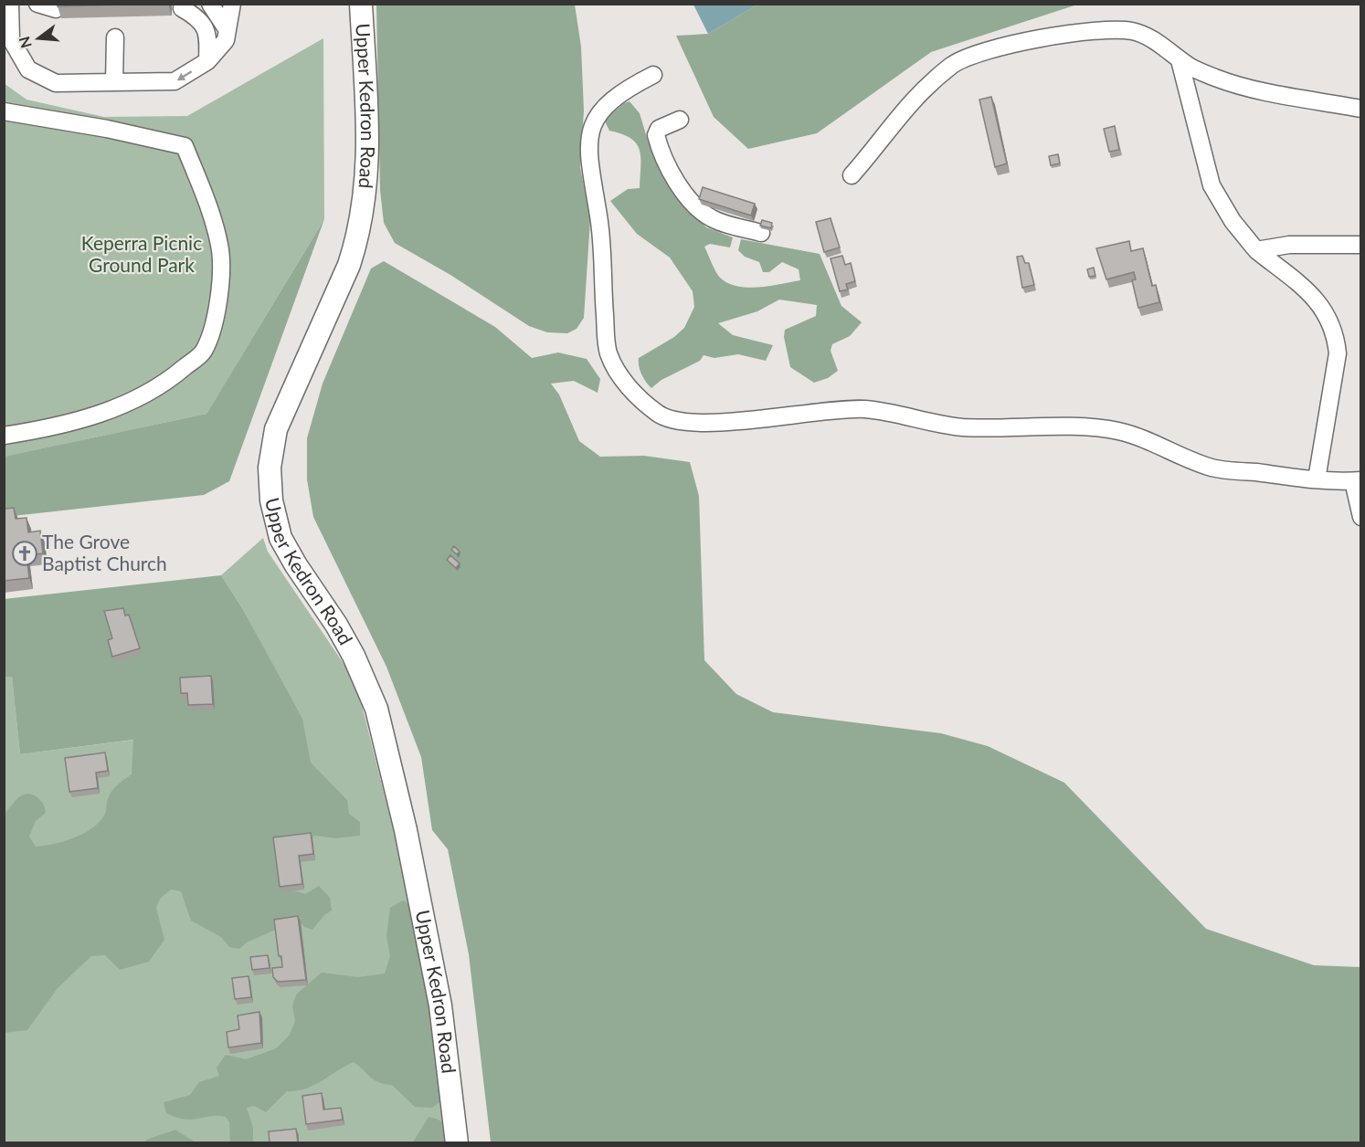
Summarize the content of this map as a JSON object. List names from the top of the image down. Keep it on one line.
{"streets":{"main road":["Upper Kedron Road"]},"parks":["Keperra Picnic Ground Park"],"places":{"church":["The Grove Baptist Church"]},"north":"left"}
